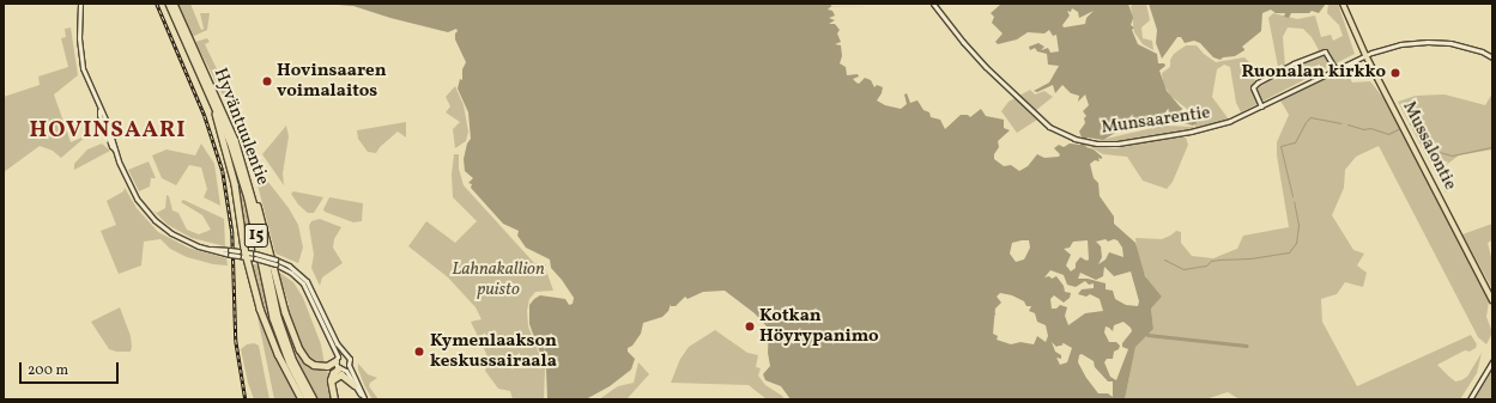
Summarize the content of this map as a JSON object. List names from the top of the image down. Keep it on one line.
{"streets":{"highway":["Hyväntuulentie","15"],"main road":["Mussalontie"],"street":["Munsaarentie"]},"crossings":[["Munsaarentie","Mussalontie"]],"districts":["HOVINSAARI"],"parks":["Lahnakallion puisto"],"places":["Ruonalan kirkko","Hovinsaaren voimalaitos","Kotkan Höyrypanimo","Kymenlaakson keskussairaala"],"scale_bar":"200 m"}
